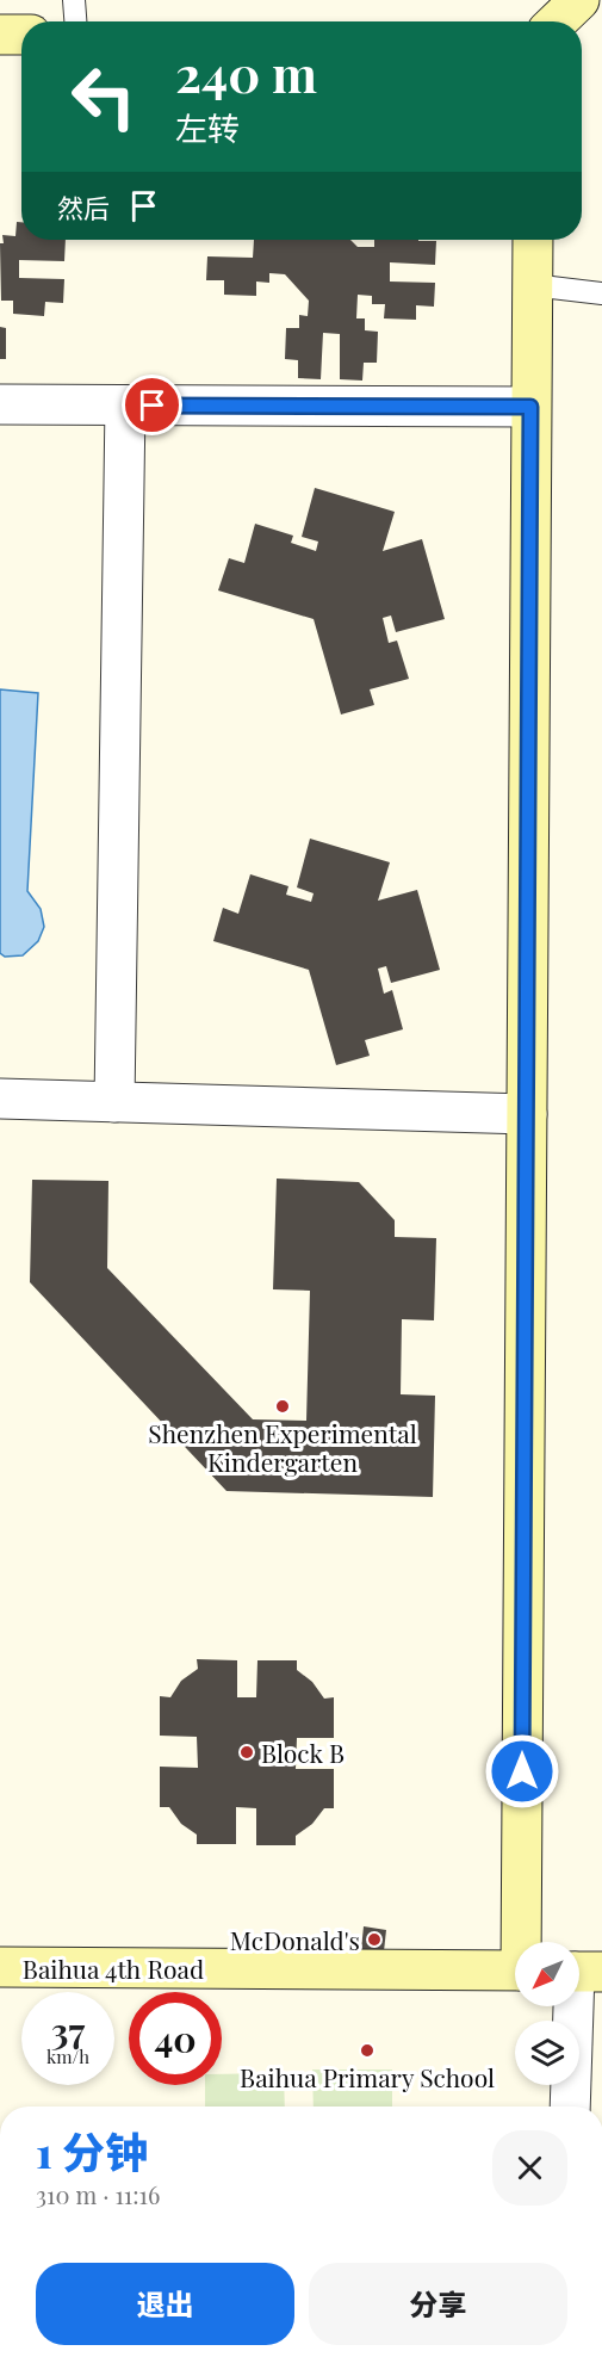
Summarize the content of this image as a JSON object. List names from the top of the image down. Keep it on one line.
{"streets":{"street":["Baihua 4th Road"]},"places":["Shenzhen Experimental Kindergarten","Block B","McDonald's","Baihua Primary School"],"north":"bottom left","page":{"turn":["240 m","左转"],"then":"然后","speed":"37 km/h","limit":"40","heading":["1 分钟","310 m · 11:16"],"buttons":["退出","分享"]}}
